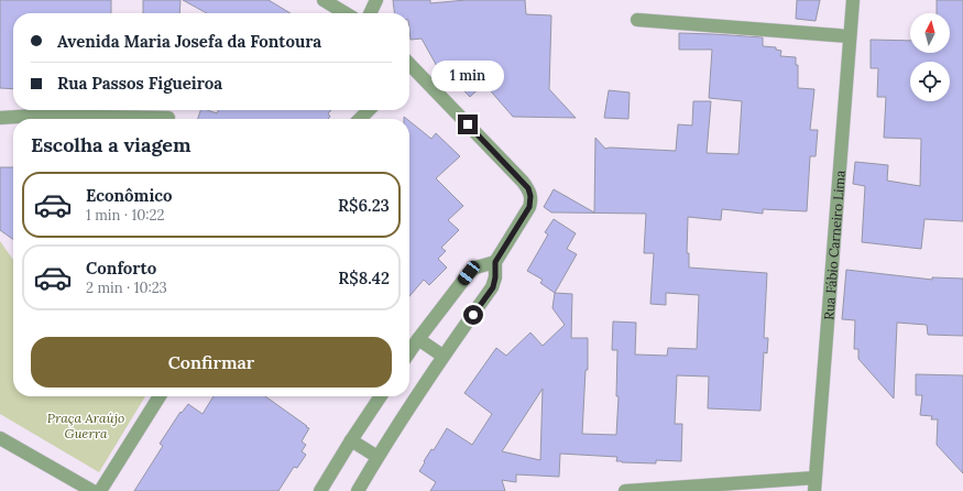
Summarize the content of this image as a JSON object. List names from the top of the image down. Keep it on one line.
{"streets":{"street":["Rua Fábio Carneiro Lima"]},"parks":["Praça Araújo Guerra"],"north":"top","page":{"banner":["Avenida Maria Josefa da Fontoura","Rua Passos Figueiroa"],"bubble":"1 min","heading":"Escolha a viagem","list":[{"name":"Econômico","note":"1 min · 10:22","value":"R$6.23"},{"name":"Conforto","note":"2 min · 10:23","value":"R$8.42"}],"buttons":"Confirmar"}}
